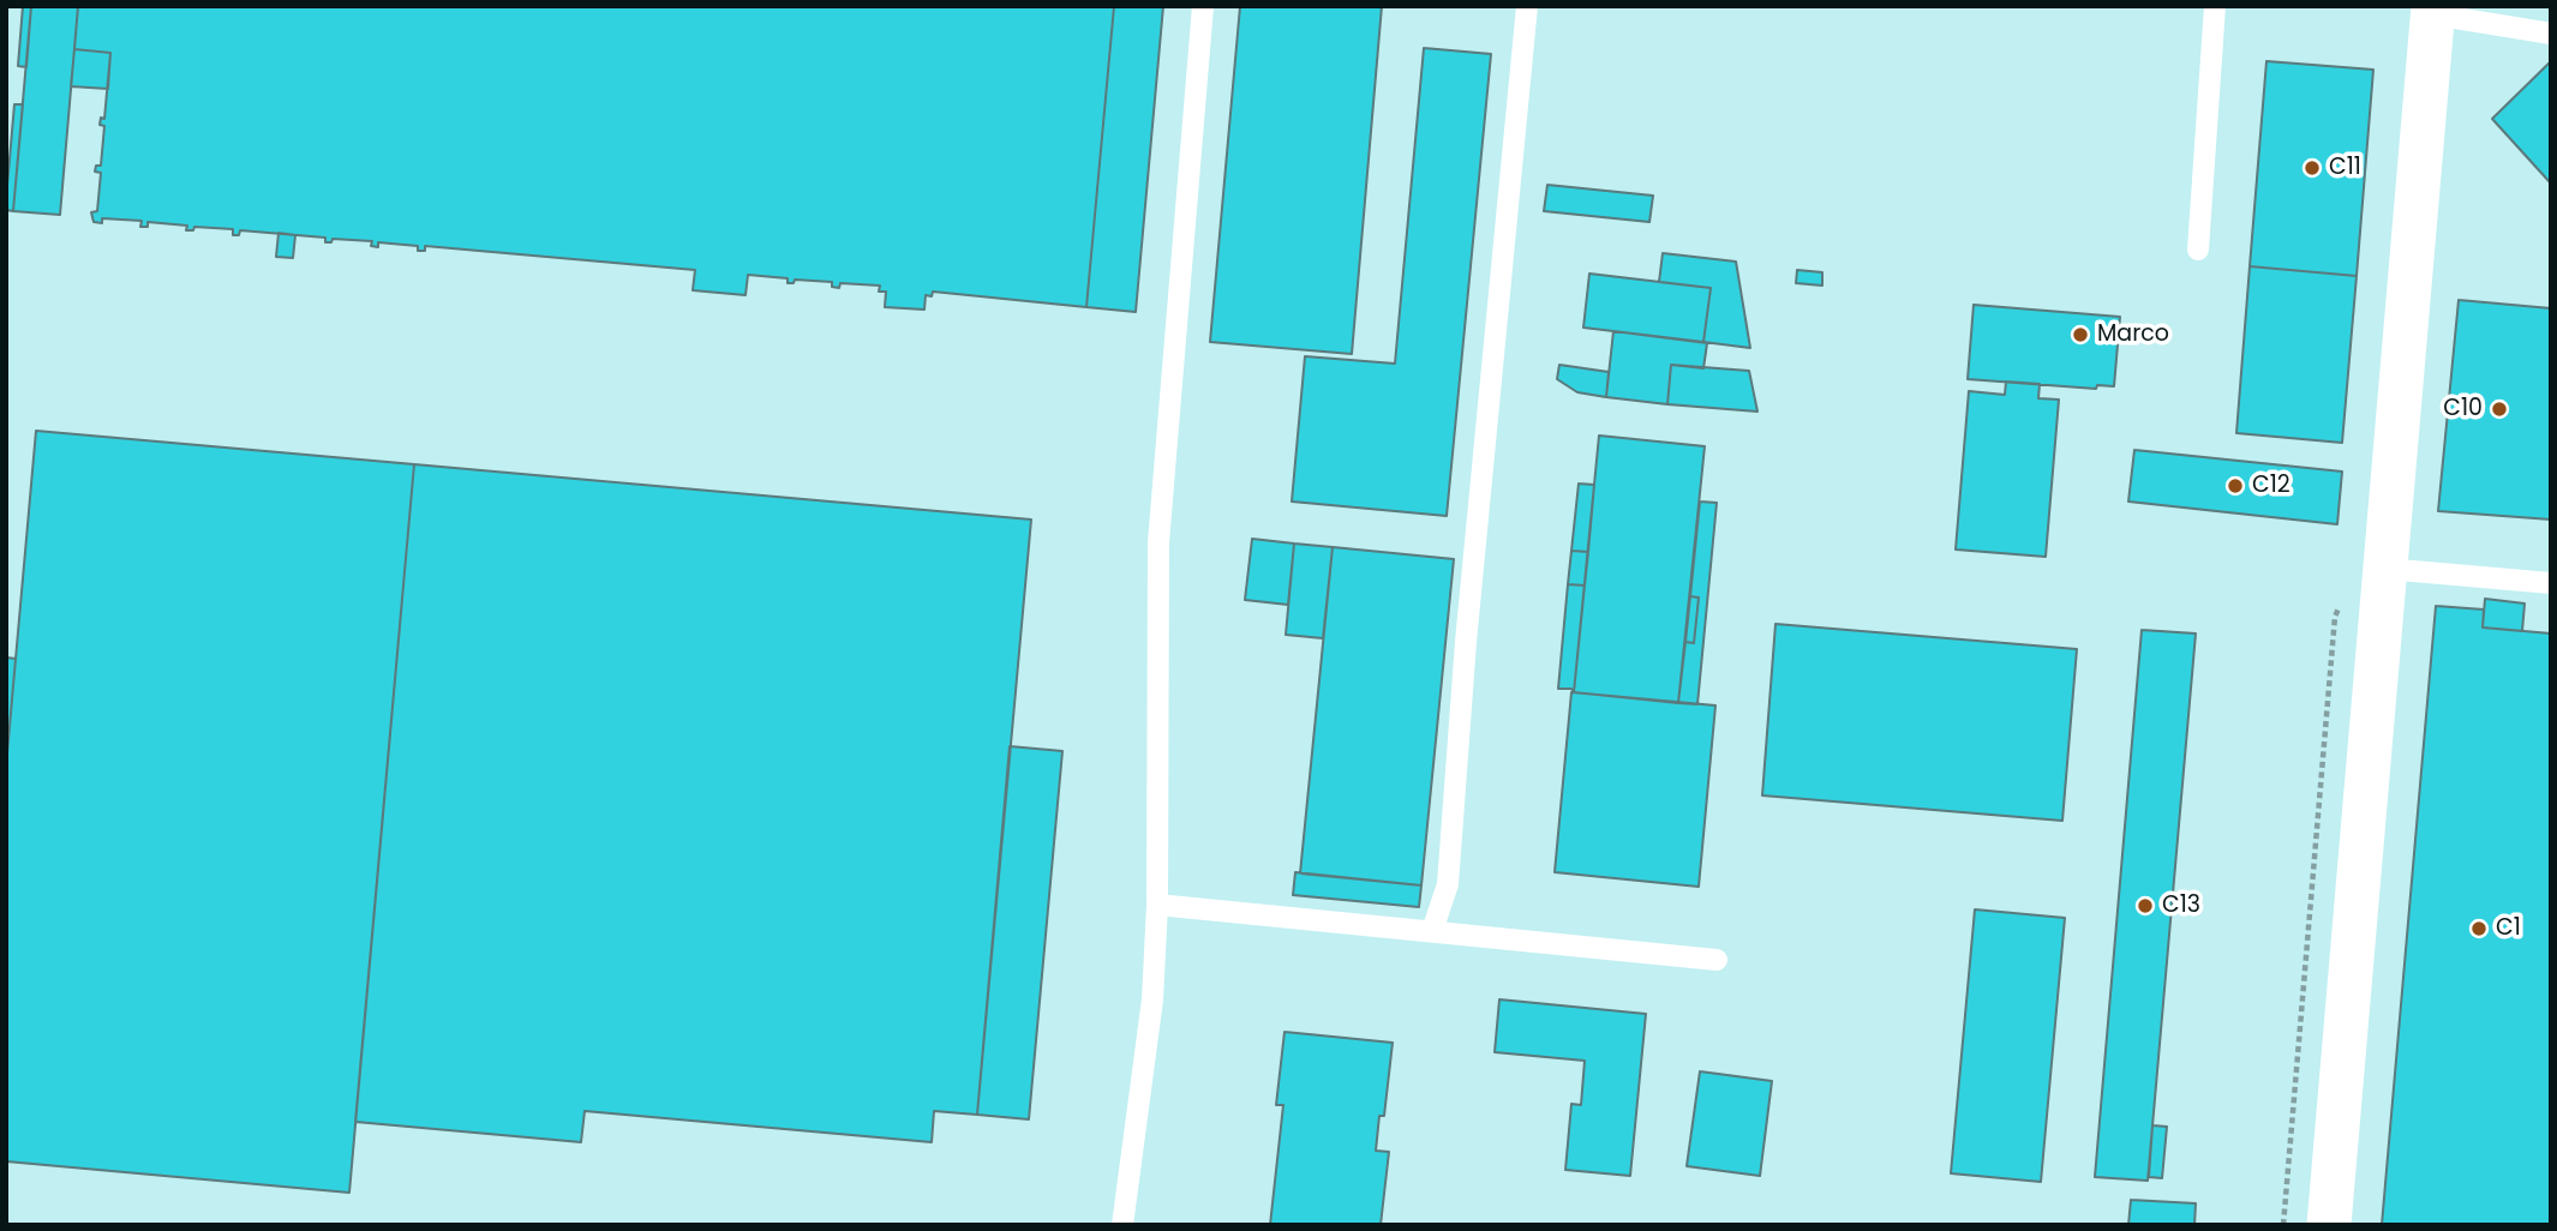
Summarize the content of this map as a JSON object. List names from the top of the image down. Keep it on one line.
{"places":["C11","Marco","C10","C12","C13","C1"]}
